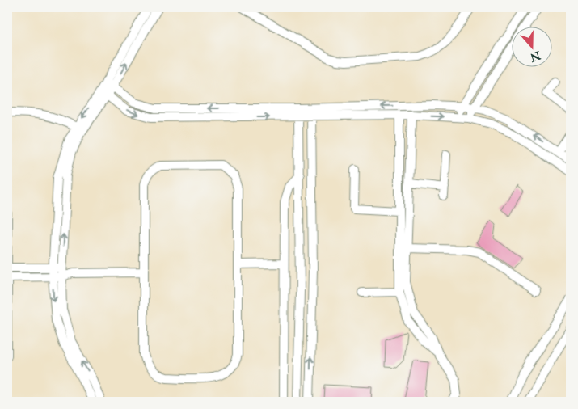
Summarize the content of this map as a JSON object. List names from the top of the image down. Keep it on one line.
{"north":"bottom"}
